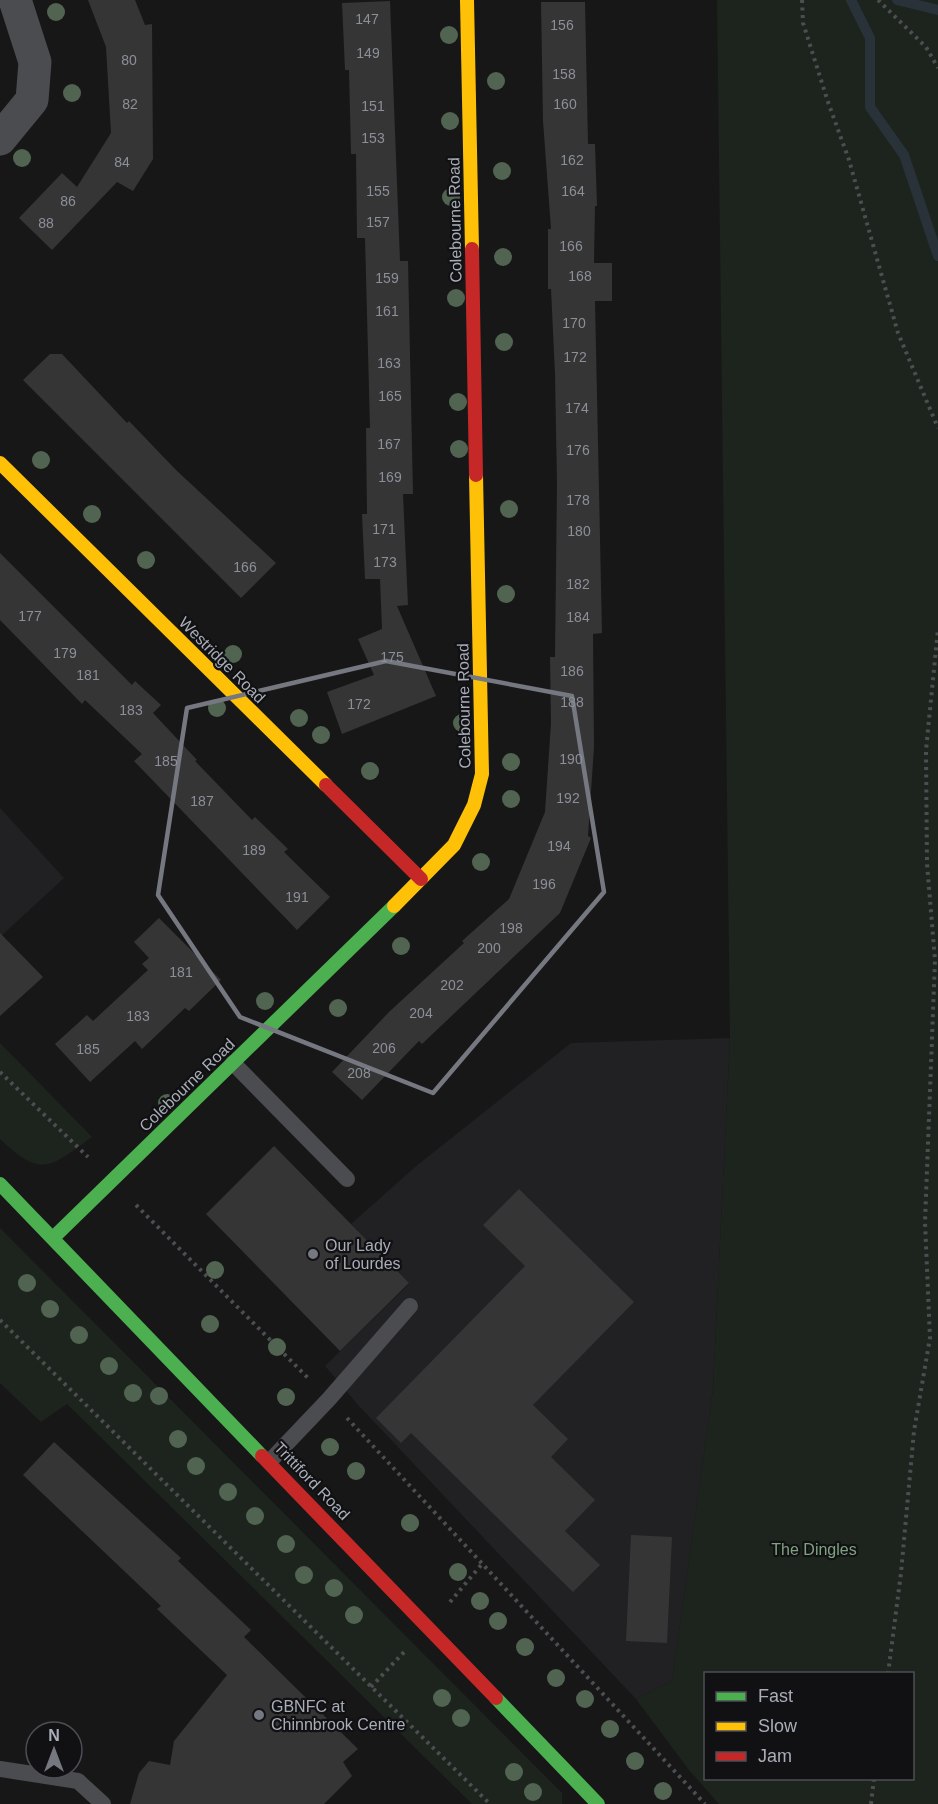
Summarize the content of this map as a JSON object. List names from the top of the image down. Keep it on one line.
{"streets":{"street":["Colebourne Road","Westridge Road","Trittiford Road"]},"crossings":[["Colebourne Road","Westridge Road"],["Colebourne Road","Trittiford Road"]],"parks":["The Dingles"],"places":["Our Lady of Lourdes","GBNFC at Chinnbrook Centre"],"house_numbers":["147","156","149","80","158","82","160","151","153","162","84","155","164","86","157","88","166","168","159","161","170","172","163","165","174","167","176","169","178","171","180","173","166","182","177","184","179","175","186","181","188","172","183","190","185","192","187","194","189","196","191","198","200","181","202","204","183","206","185","208"],"legend":["Fast","Slow","Jam"],"north":"top"}
